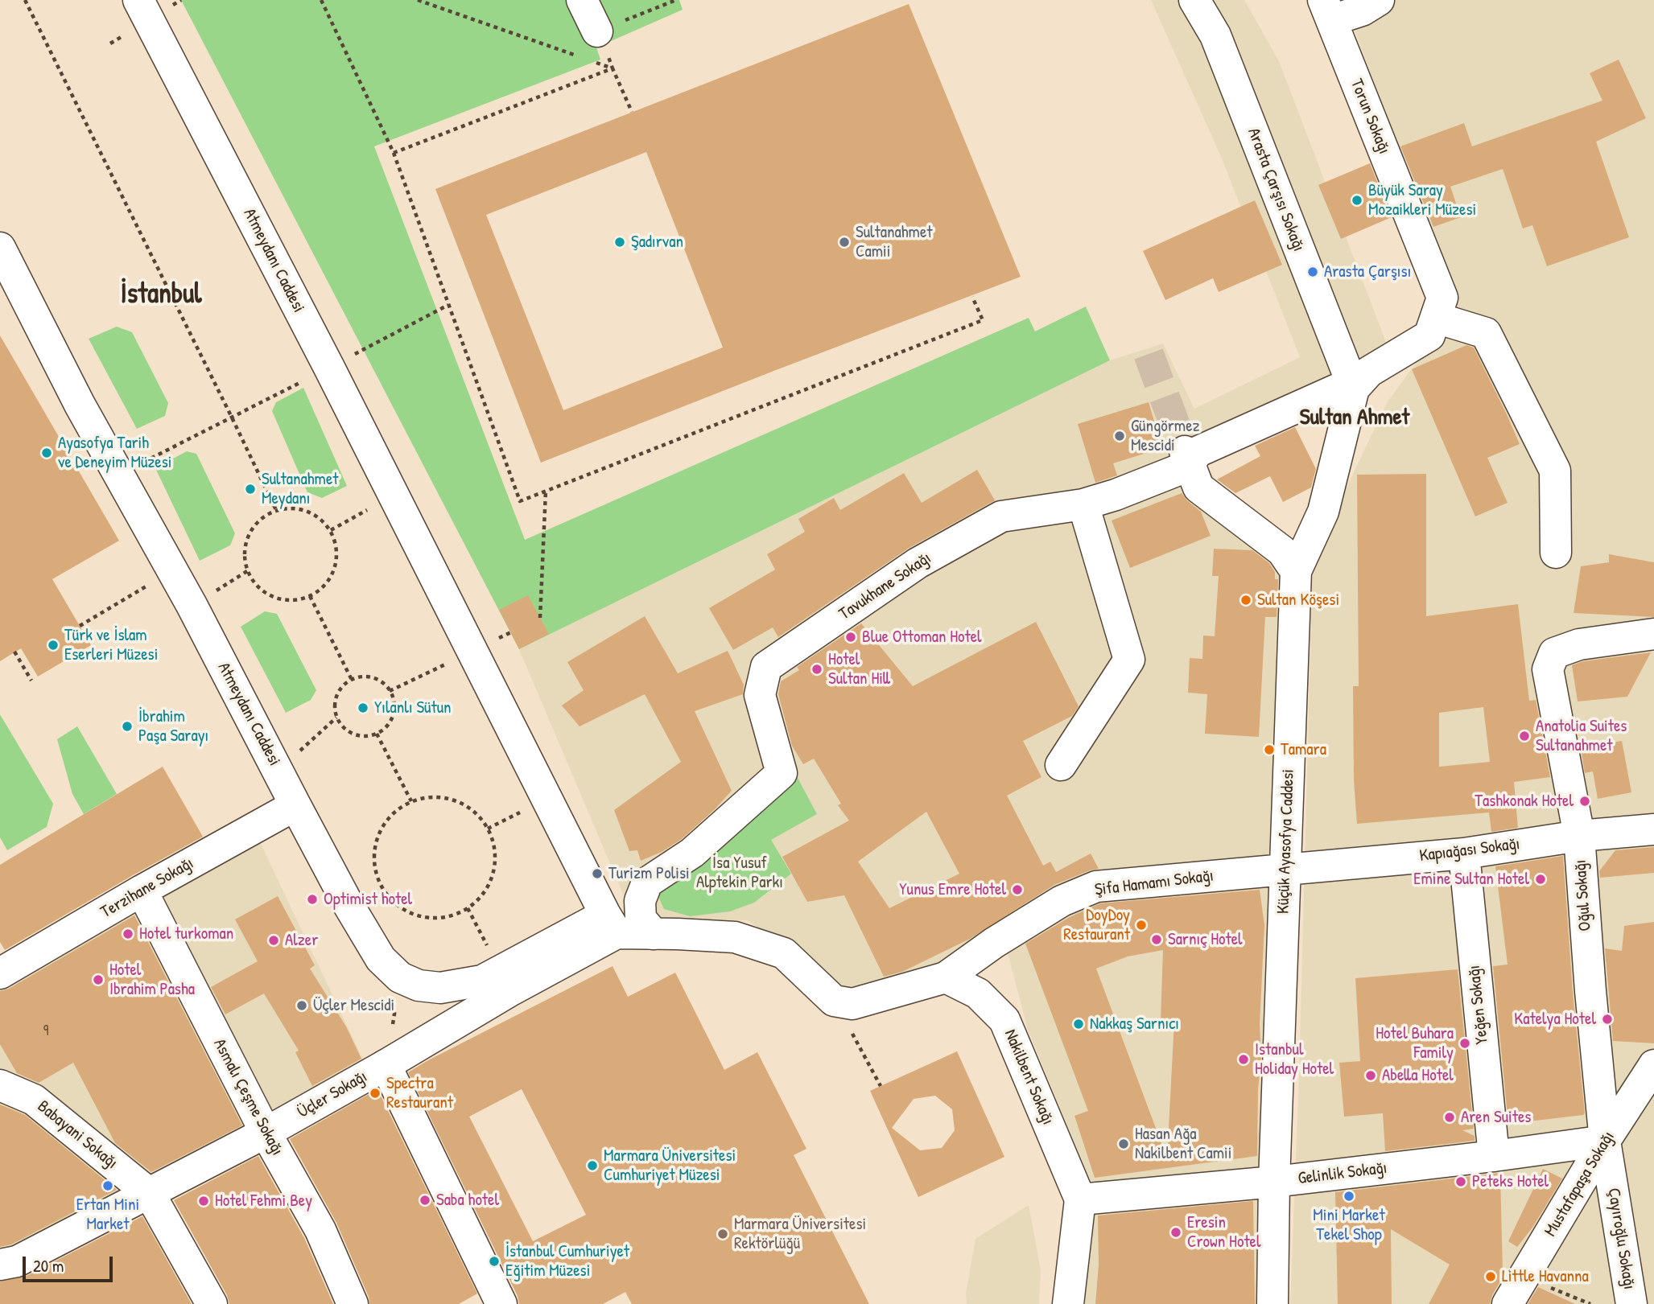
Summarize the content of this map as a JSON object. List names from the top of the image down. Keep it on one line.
{"streets":{"street":["Torun Sokağı","Arasta Çarşısı Sokağı","Atmeydanı Caddesi","Tavukhane Sokağı","Küçük Ayasofya Caddesi","Kapıağası Sokağı","Şifa Hamamı Sokağı","Terzihane Sokağı","Oğul Sokağı","Yeğen Sokağı","Nakilbent Sokağı","Üçler Sokağı","Asmalı Çeşme Sokağı","Babayani Sokağı","Gelinlik Sokağı","Mustafapaşa Sokağı","Çayıroğlu Sokağı"]},"crossings":[["Torun Sokağı","Arasta Çarşısı Sokağı"],["Torun Sokağı","Küçük Ayasofya Caddesi"],["Arasta Çarşısı Sokağı","Küçük Ayasofya Caddesi"],["Atmeydanı Caddesi","Terzihane Sokağı"],["Atmeydanı Caddesi","Üçler Sokağı"],["Küçük Ayasofya Caddesi","Kapıağası Sokağı"],["Küçük Ayasofya Caddesi","Şifa Hamamı Sokağı"],["Küçük Ayasofya Caddesi","Gelinlik Sokağı"],["Kapıağası Sokağı","Şifa Hamamı Sokağı"],["Kapıağası Sokağı","Oğul Sokağı"],["Kapıağası Sokağı","Yeğen Sokağı"],["Şifa Hamamı Sokağı","Nakilbent Sokağı"],["Terzihane Sokağı","Asmalı Çeşme Sokağı"],["Oğul Sokağı","Gelinlik Sokağı"],["Oğul Sokağı","Mustafapaşa Sokağı"],["Oğul Sokağı","Çayıroğlu Sokağı"],["Yeğen Sokağı","Gelinlik Sokağı"],["Nakilbent Sokağı","Gelinlik Sokağı"],["Üçler Sokağı","Asmalı Çeşme Sokağı"],["Üçler Sokağı","Babayani Sokağı"],["Gelinlik Sokağı","Mustafapaşa Sokağı"],["Gelinlik Sokağı","Çayıroğlu Sokağı"],["Mustafapaşa Sokağı","Çayıroğlu Sokağı"]],"districts":["İstanbul","Sultan Ahmet"],"parks":["İsa Yusuf Alptekin Parkı"],"places":["Büyük Saray Mozaikleri Müzesi","Şadırvan","Sultanahmet Camii","Arasta Çarşısı","Güngörmez Mescidi","Ayasofya Tarih ve Deneyim Müzesi","Sultanahmet Meydanı","Sultan Köşesi","Blue Ottoman Hotel","Türk ve İslam Eserleri Müzesi","Hotel Sultan Hill","Yılanlı Sütun","İbrahim Paşa Sarayı","Anatolia Suites Sultanahmet","Tamara","Tashkonak Hotel","Turizm Polisi","Emine Sultan Hotel","Yunus Emre Hotel","Optimist hotel","DoyDoy Restaurant","Hotel turkoman","Sarnıç Hotel","Alzer","Hotel Ibrahim Pasha","Üçler Mescidi","Katelya Hotel","Nakkaş Sarnıcı","Hotel Buhara Family","Istanbul Holiday Hotel","Abella Hotel","Spectra Restaurant","Aren Suites","Hasan Ağa Nakilbent Camii","Marmara Üniversitesi Cumhuriyet Müzesi","Peteks Hotel","Ertan Mini Market","Mini Market Tekel Shop","Saba hotel","Hotel Fehmi Bey","Eresin Crown Hotel","Marmara Üniversitesi Rektörlüğü","İstanbul Cumhuriyet Eğitim Müzesi","Little Havanna"],"house_numbers":["9"],"scale_bar":"20 m"}
